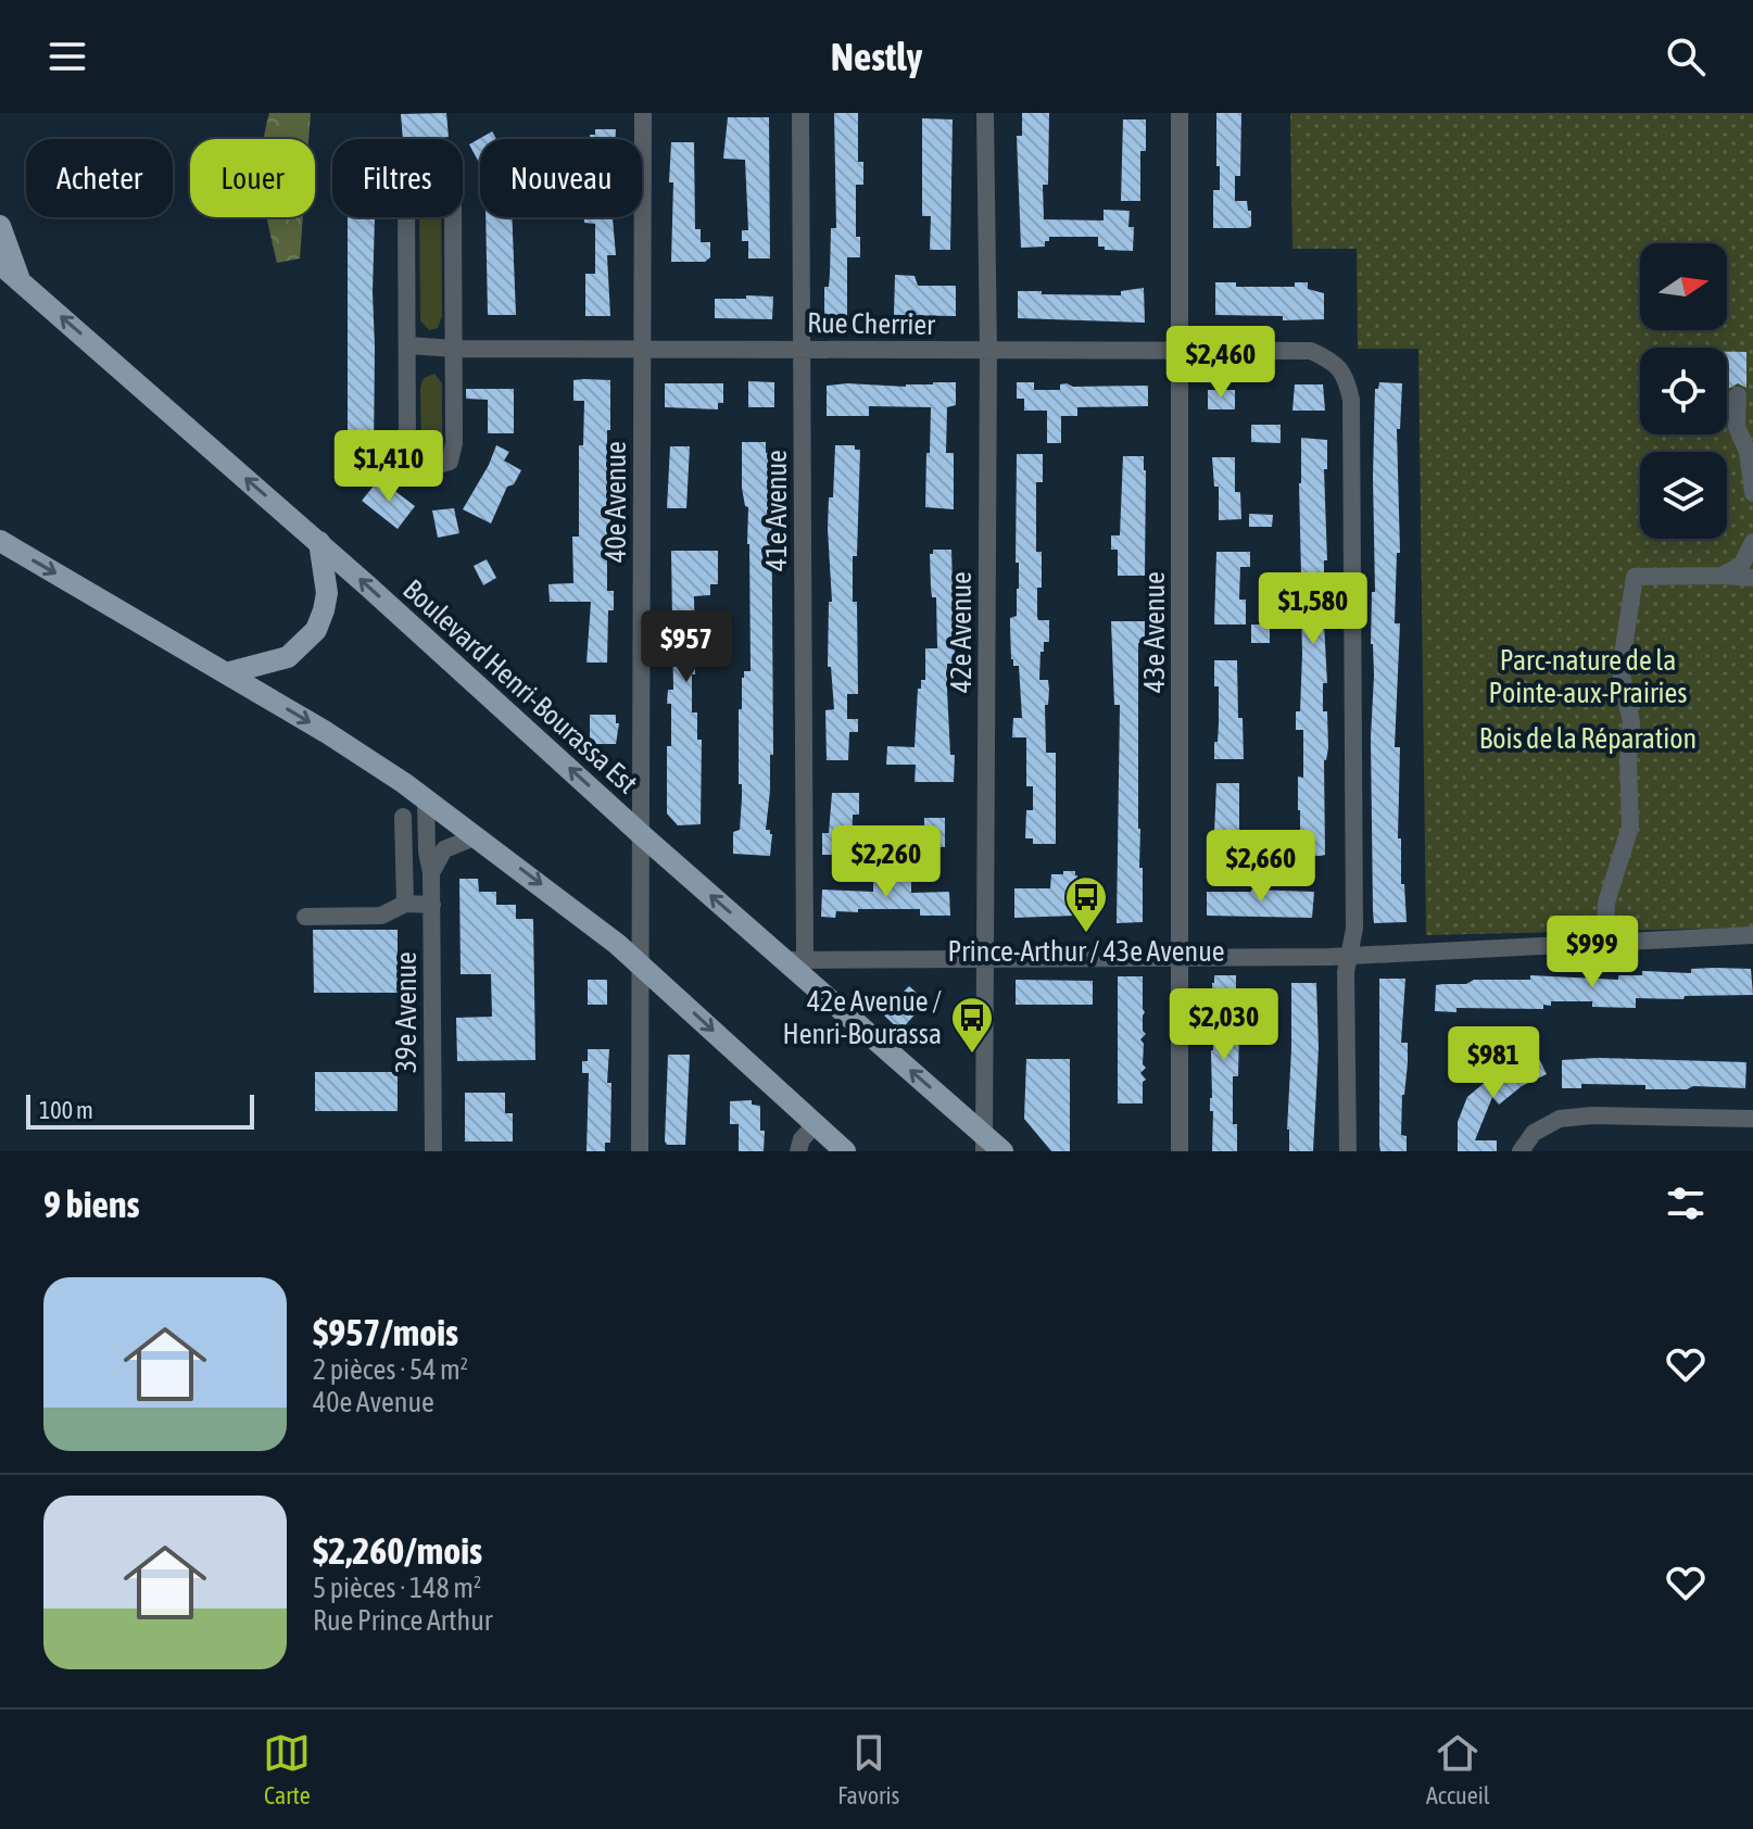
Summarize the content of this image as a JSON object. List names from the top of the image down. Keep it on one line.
{"streets":{"main road":["Boulevard Henri-Bourassa Est"],"street":["Rue Cherrier","40e Avenue","41e Avenue","42e Avenue","43e Avenue","39e Avenue"]},"crossings":[["Rue Cherrier","40e Avenue"],["Rue Cherrier","41e Avenue"],["Rue Cherrier","42e Avenue"],["Rue Cherrier","43e Avenue"],["40e Avenue","Boulevard Henri-Bourassa Est"],["41e Avenue","Boulevard Henri-Bourassa Est"],["42e Avenue","Boulevard Henri-Bourassa Est"]],"parks":["Parc-nature de la Pointe-aux-Prairies","Bois de la Réparation"],"places":{"bus stop":["Prince-Arthur / 43e Avenue","42e Avenue / Henri-Bourassa"]},"scale_bar":"100 m","north":"right","page":{"header":"Nestly","chip":["Acheter","Louer","Filtres","Nouveau"],"price":["$2,460","$1,410","$1,580","$957","$2,260","$2,660","$999","$2,030","$981"],"scale":"100 m","heading":"9 biens","list":[{"name":"$957/mois","note":"2 pièces · 54 m² · 40e Avenue"},{"name":"$2,260/mois","note":"5 pièces · 148 m² · Rue Prince Arthur"}],"tabs":["Carte","Favoris","Accueil"]}}
